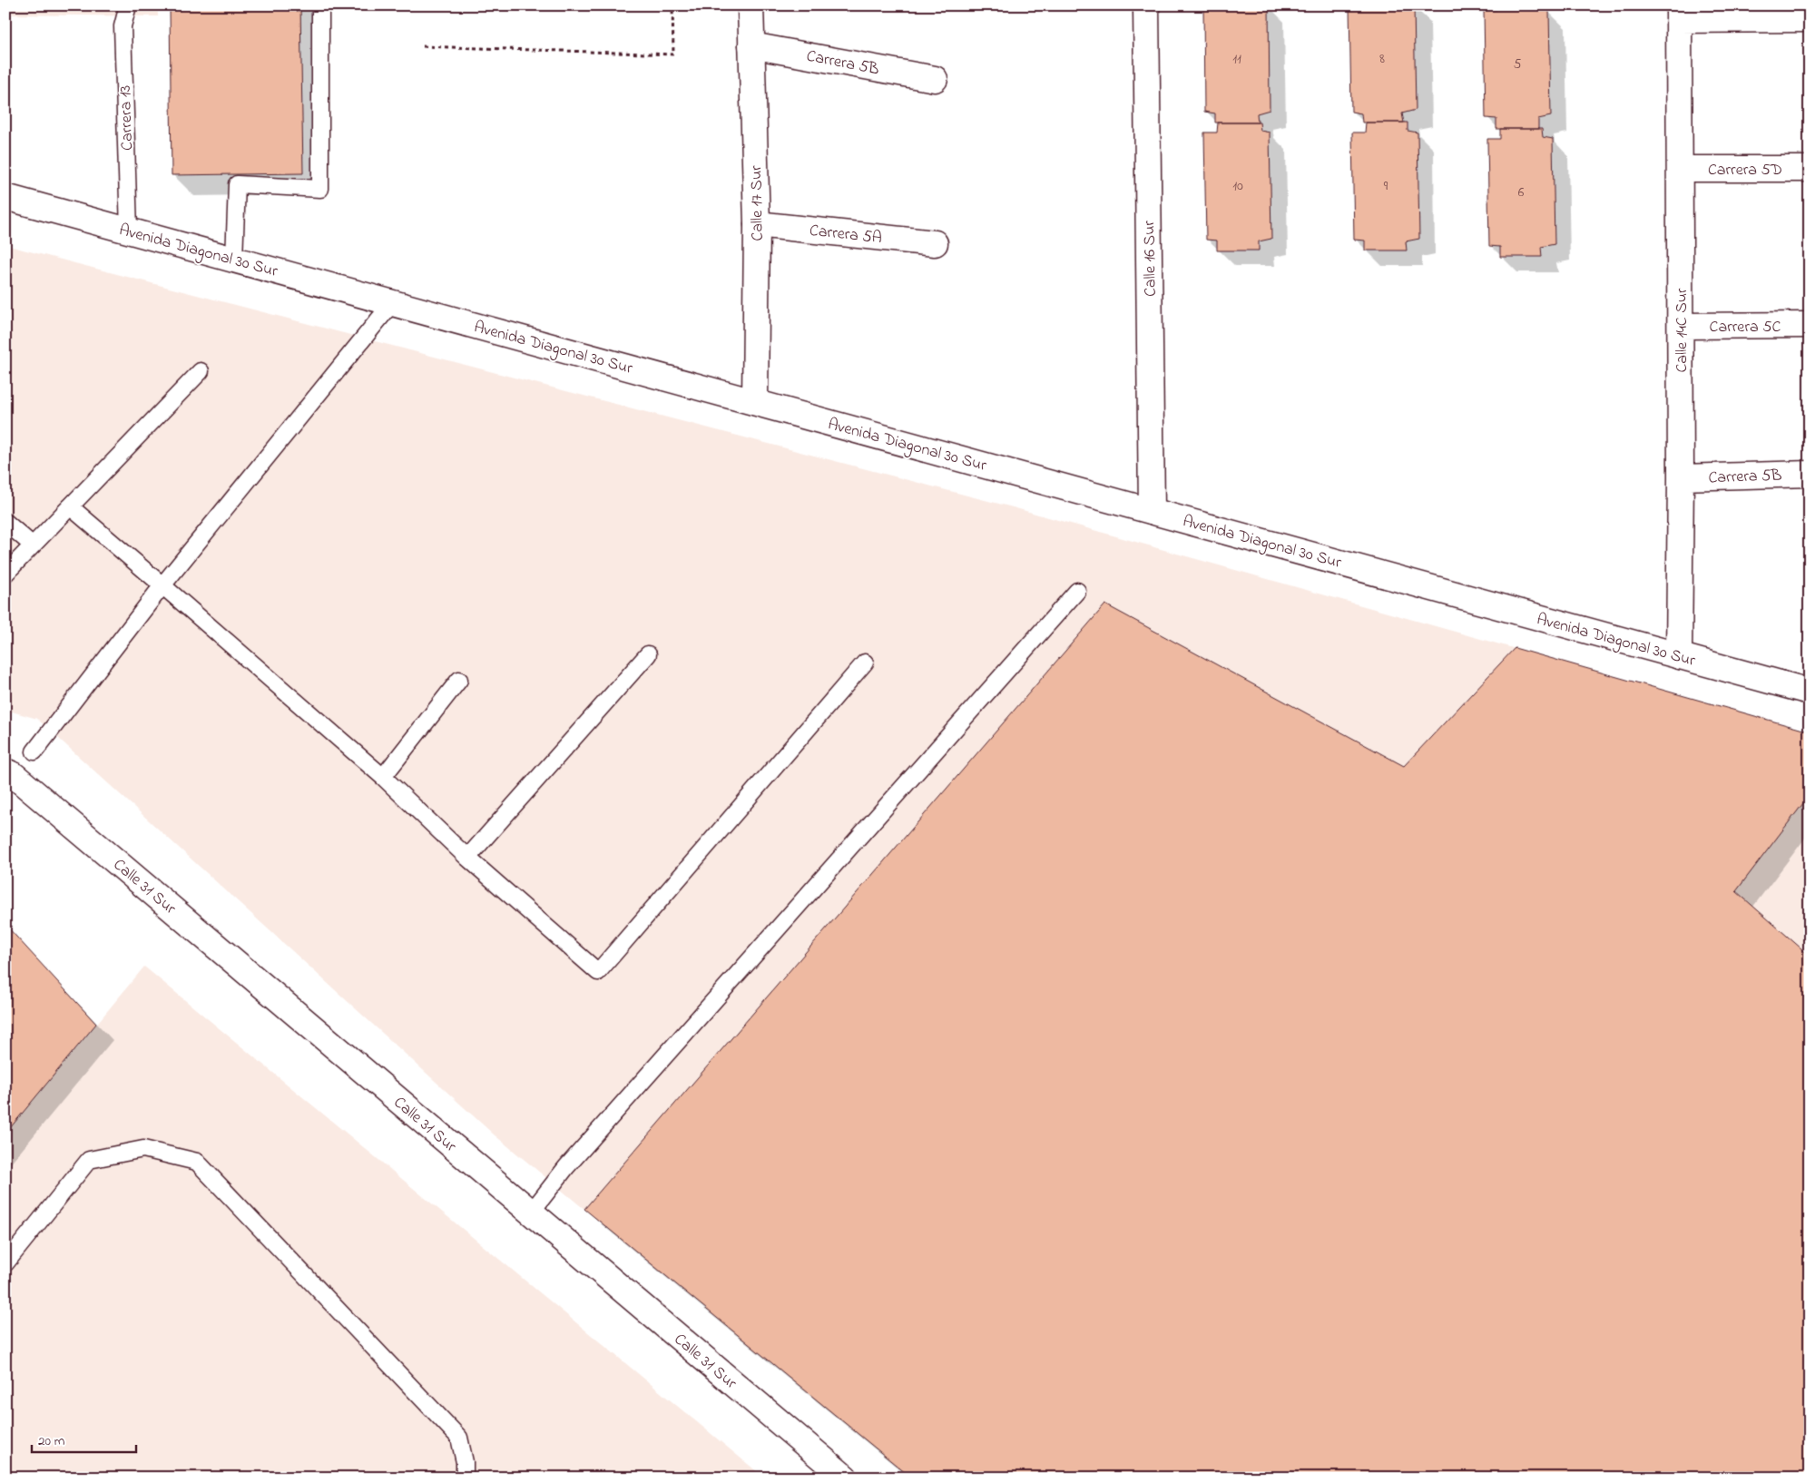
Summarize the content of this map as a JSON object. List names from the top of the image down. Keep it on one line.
{"streets":{"street":["Carrera 5B","Carrera 5D","Calle 17 Sur","Carrera 5A","Avenida Diagonal 30 Sur","Calle 16 Sur","Carrera 5C","Calle 14C Sur","Calle 31 Sur"],"lane":["Carrera 13"]},"crossings":[["Carrera 5B","Calle 17 Sur"],["Carrera 5B","Calle 14C Sur"],["Carrera 13","Avenida Diagonal 30 Sur"],["Carrera 5D","Calle 14C Sur"],["Calle 17 Sur","Carrera 5A"],["Calle 17 Sur","Avenida Diagonal 30 Sur"],["Avenida Diagonal 30 Sur","Calle 16 Sur"],["Avenida Diagonal 30 Sur","Calle 14C Sur"],["Carrera 5C","Calle 14C Sur"]],"house_numbers":["11","8","5","10","9","6"],"scale_bar":"20 m"}
